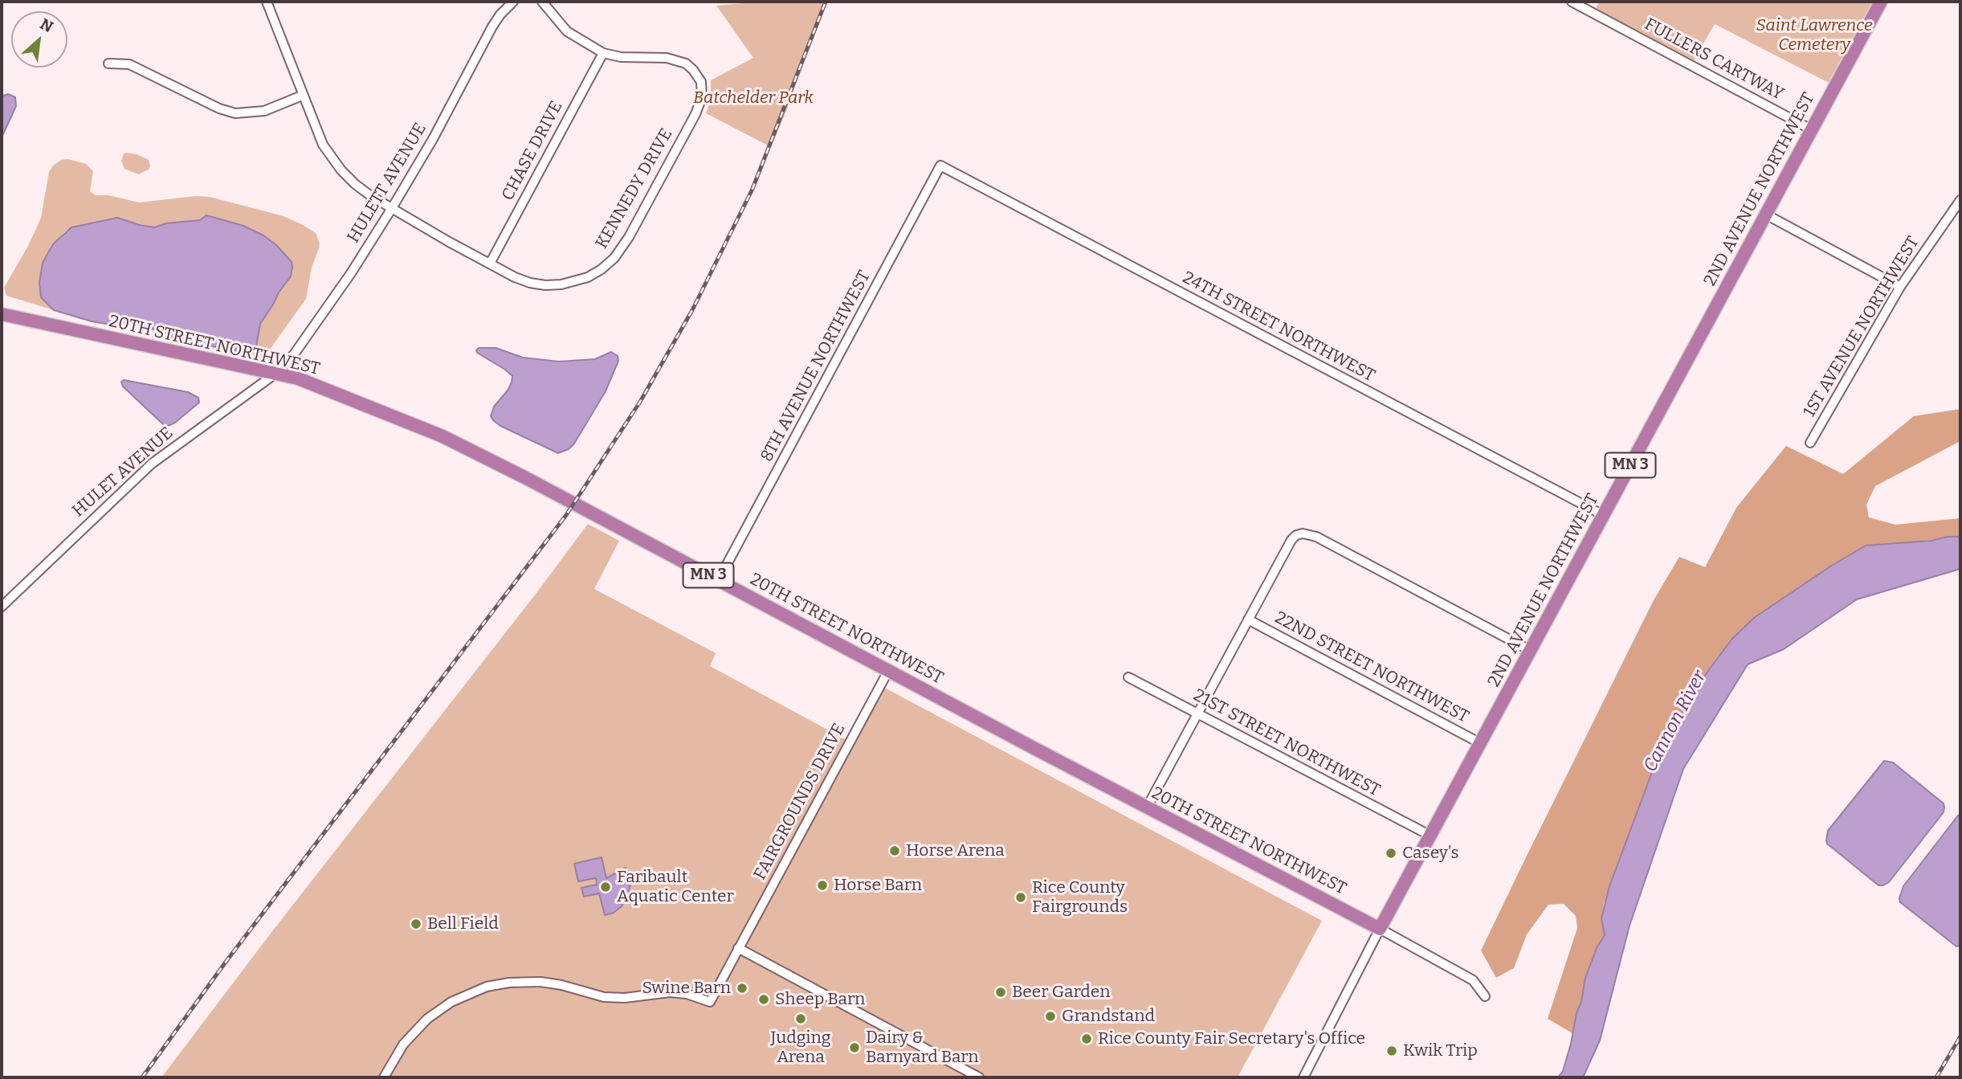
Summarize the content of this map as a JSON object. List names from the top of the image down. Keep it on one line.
{"streets":{"highway":["2ND AVENUE NORTHWEST","20TH STREET NORTHWEST","MN 3"],"street":["FULLERS CARTWAY","CHASE DRIVE","HULETT AVENUE","KENNEDY DRIVE","24TH STREET NORTHWEST","1ST AVENUE NORTHWEST","8TH AVENUE NORTHWEST","HULET AVENUE","22ND STREET NORTHWEST","21ST STREET NORTHWEST","FAIRGROUNDS DRIVE"]},"crossings":[["FULLERS CARTWAY","2ND AVENUE NORTHWEST"],["CHASE DRIVE","KENNEDY DRIVE"],["HULETT AVENUE","KENNEDY DRIVE"],["HULETT AVENUE","20TH STREET NORTHWEST"],["HULETT AVENUE","HULET AVENUE"],["2ND AVENUE NORTHWEST","24TH STREET NORTHWEST"],["2ND AVENUE NORTHWEST","20TH STREET NORTHWEST"],["2ND AVENUE NORTHWEST","22ND STREET NORTHWEST"],["2ND AVENUE NORTHWEST","21ST STREET NORTHWEST"],["24TH STREET NORTHWEST","8TH AVENUE NORTHWEST"],["20TH STREET NORTHWEST","8TH AVENUE NORTHWEST"],["20TH STREET NORTHWEST","HULET AVENUE"],["20TH STREET NORTHWEST","FAIRGROUNDS DRIVE"]],"water":["Cannon River"],"parks":["Saint Lawrence Cemetery","Batchelder Park"],"places":["Horse Arena","Casey's","Horse Barn","Faribault Aquatic Center","Rice County Fairgrounds","Bell Field","Swine Barn","Beer Garden","Sheep Barn","Grandstand","Judging Arena","Rice County Fair Secretary's Office","Dairy & Barnyard Barn","Kwik Trip"],"north":"top right"}
